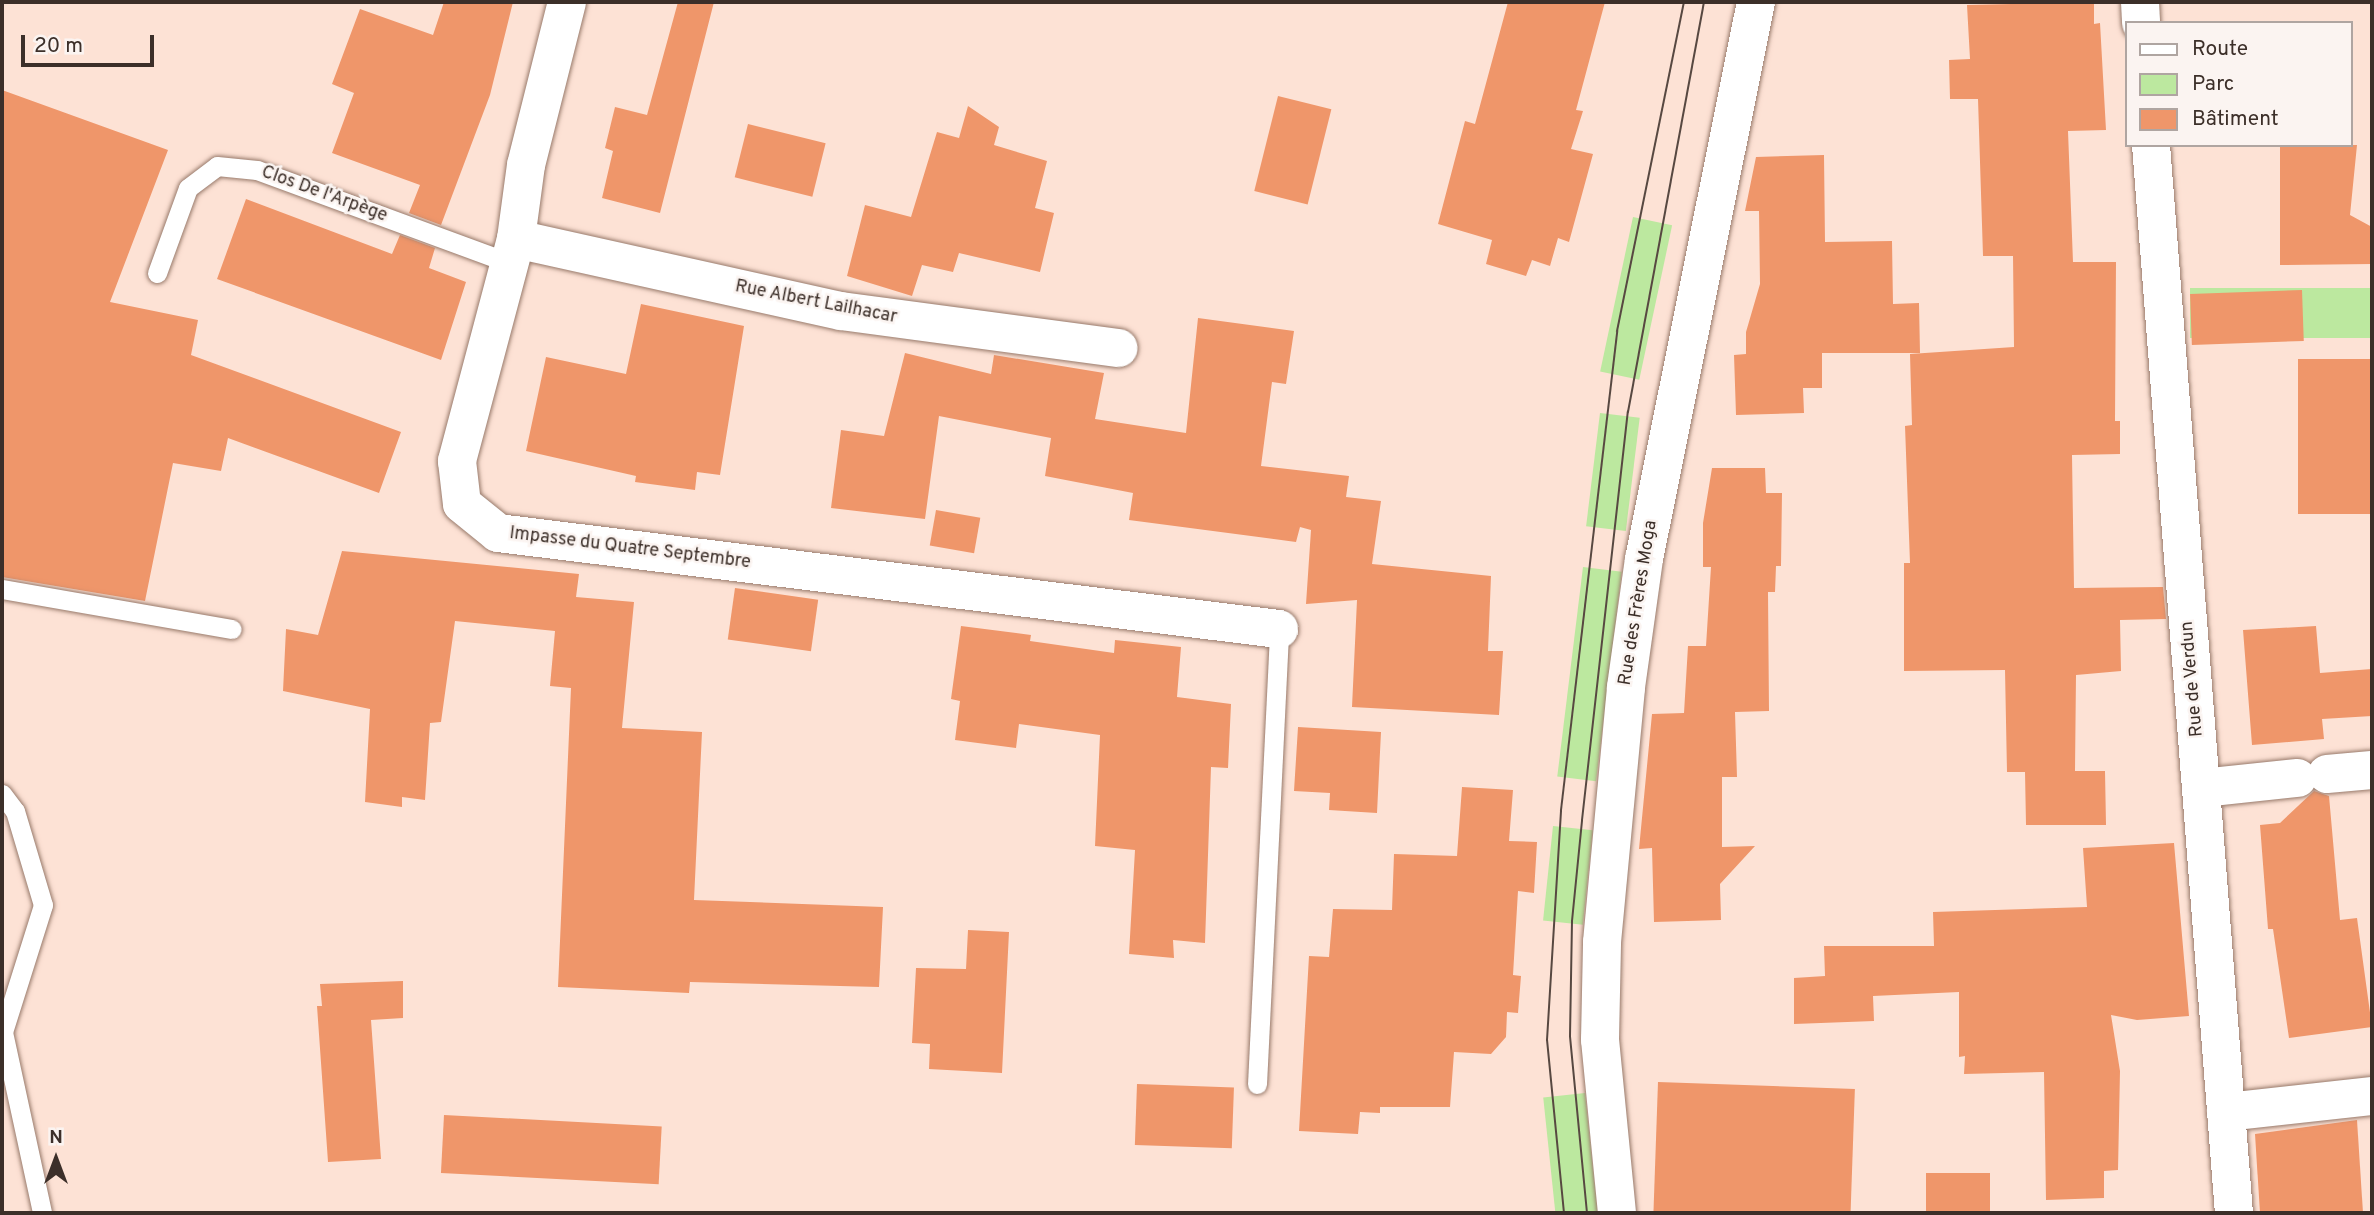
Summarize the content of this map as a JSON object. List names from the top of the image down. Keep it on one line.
{"streets":{"street":["Rue Albert Lailhacar","Impasse du Quatre Septembre","Rue des Frères Moga","Rue de Verdun"],"lane":["Clos De l'Arpège"]},"crossings":[["Clos De l'Arpège","Rue Albert Lailhacar"],["Clos De l'Arpège","Impasse du Quatre Septembre"],["Rue Albert Lailhacar","Impasse du Quatre Septembre"]],"legend":["Route","Parc","Bâtiment"],"scale_bar":"20 m","north":"top"}
